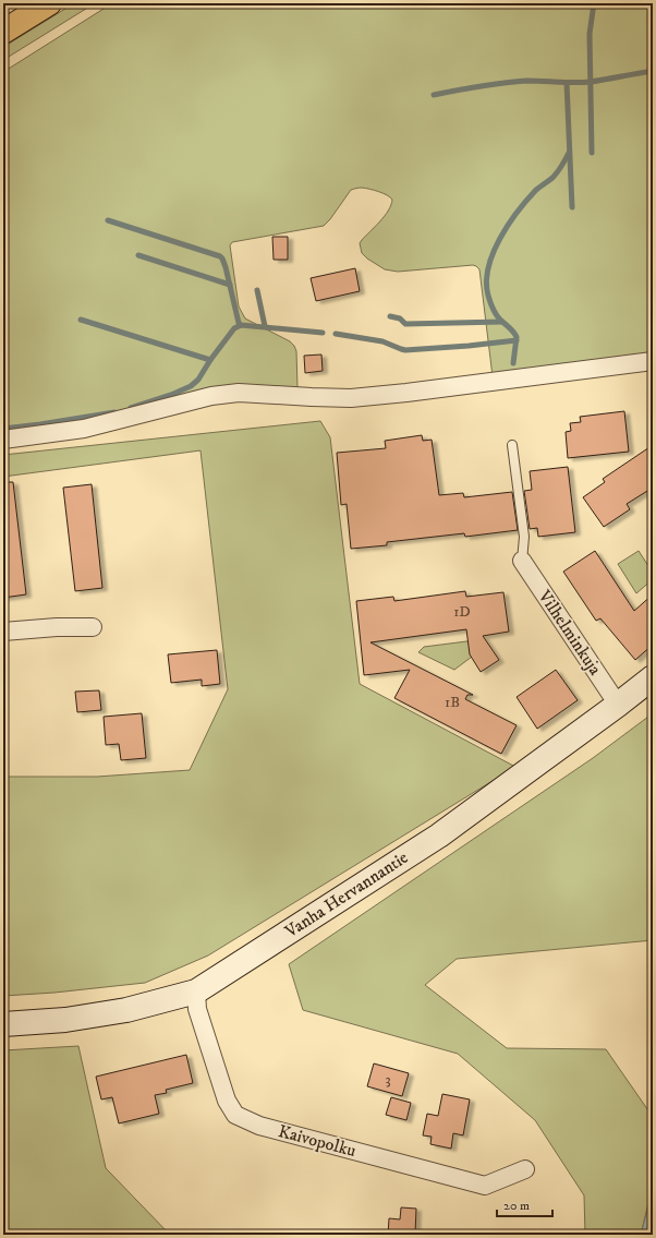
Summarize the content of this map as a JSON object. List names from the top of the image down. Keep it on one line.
{"streets":{"street":["Vilhelminkuja","Vanha Hervannantie","Kaivopolku"]},"crossings":[["Vilhelminkuja","Vanha Hervannantie"],["Vanha Hervannantie","Kaivopolku"]],"house_numbers":["1D","1B","3"],"scale_bar":"20 m"}
